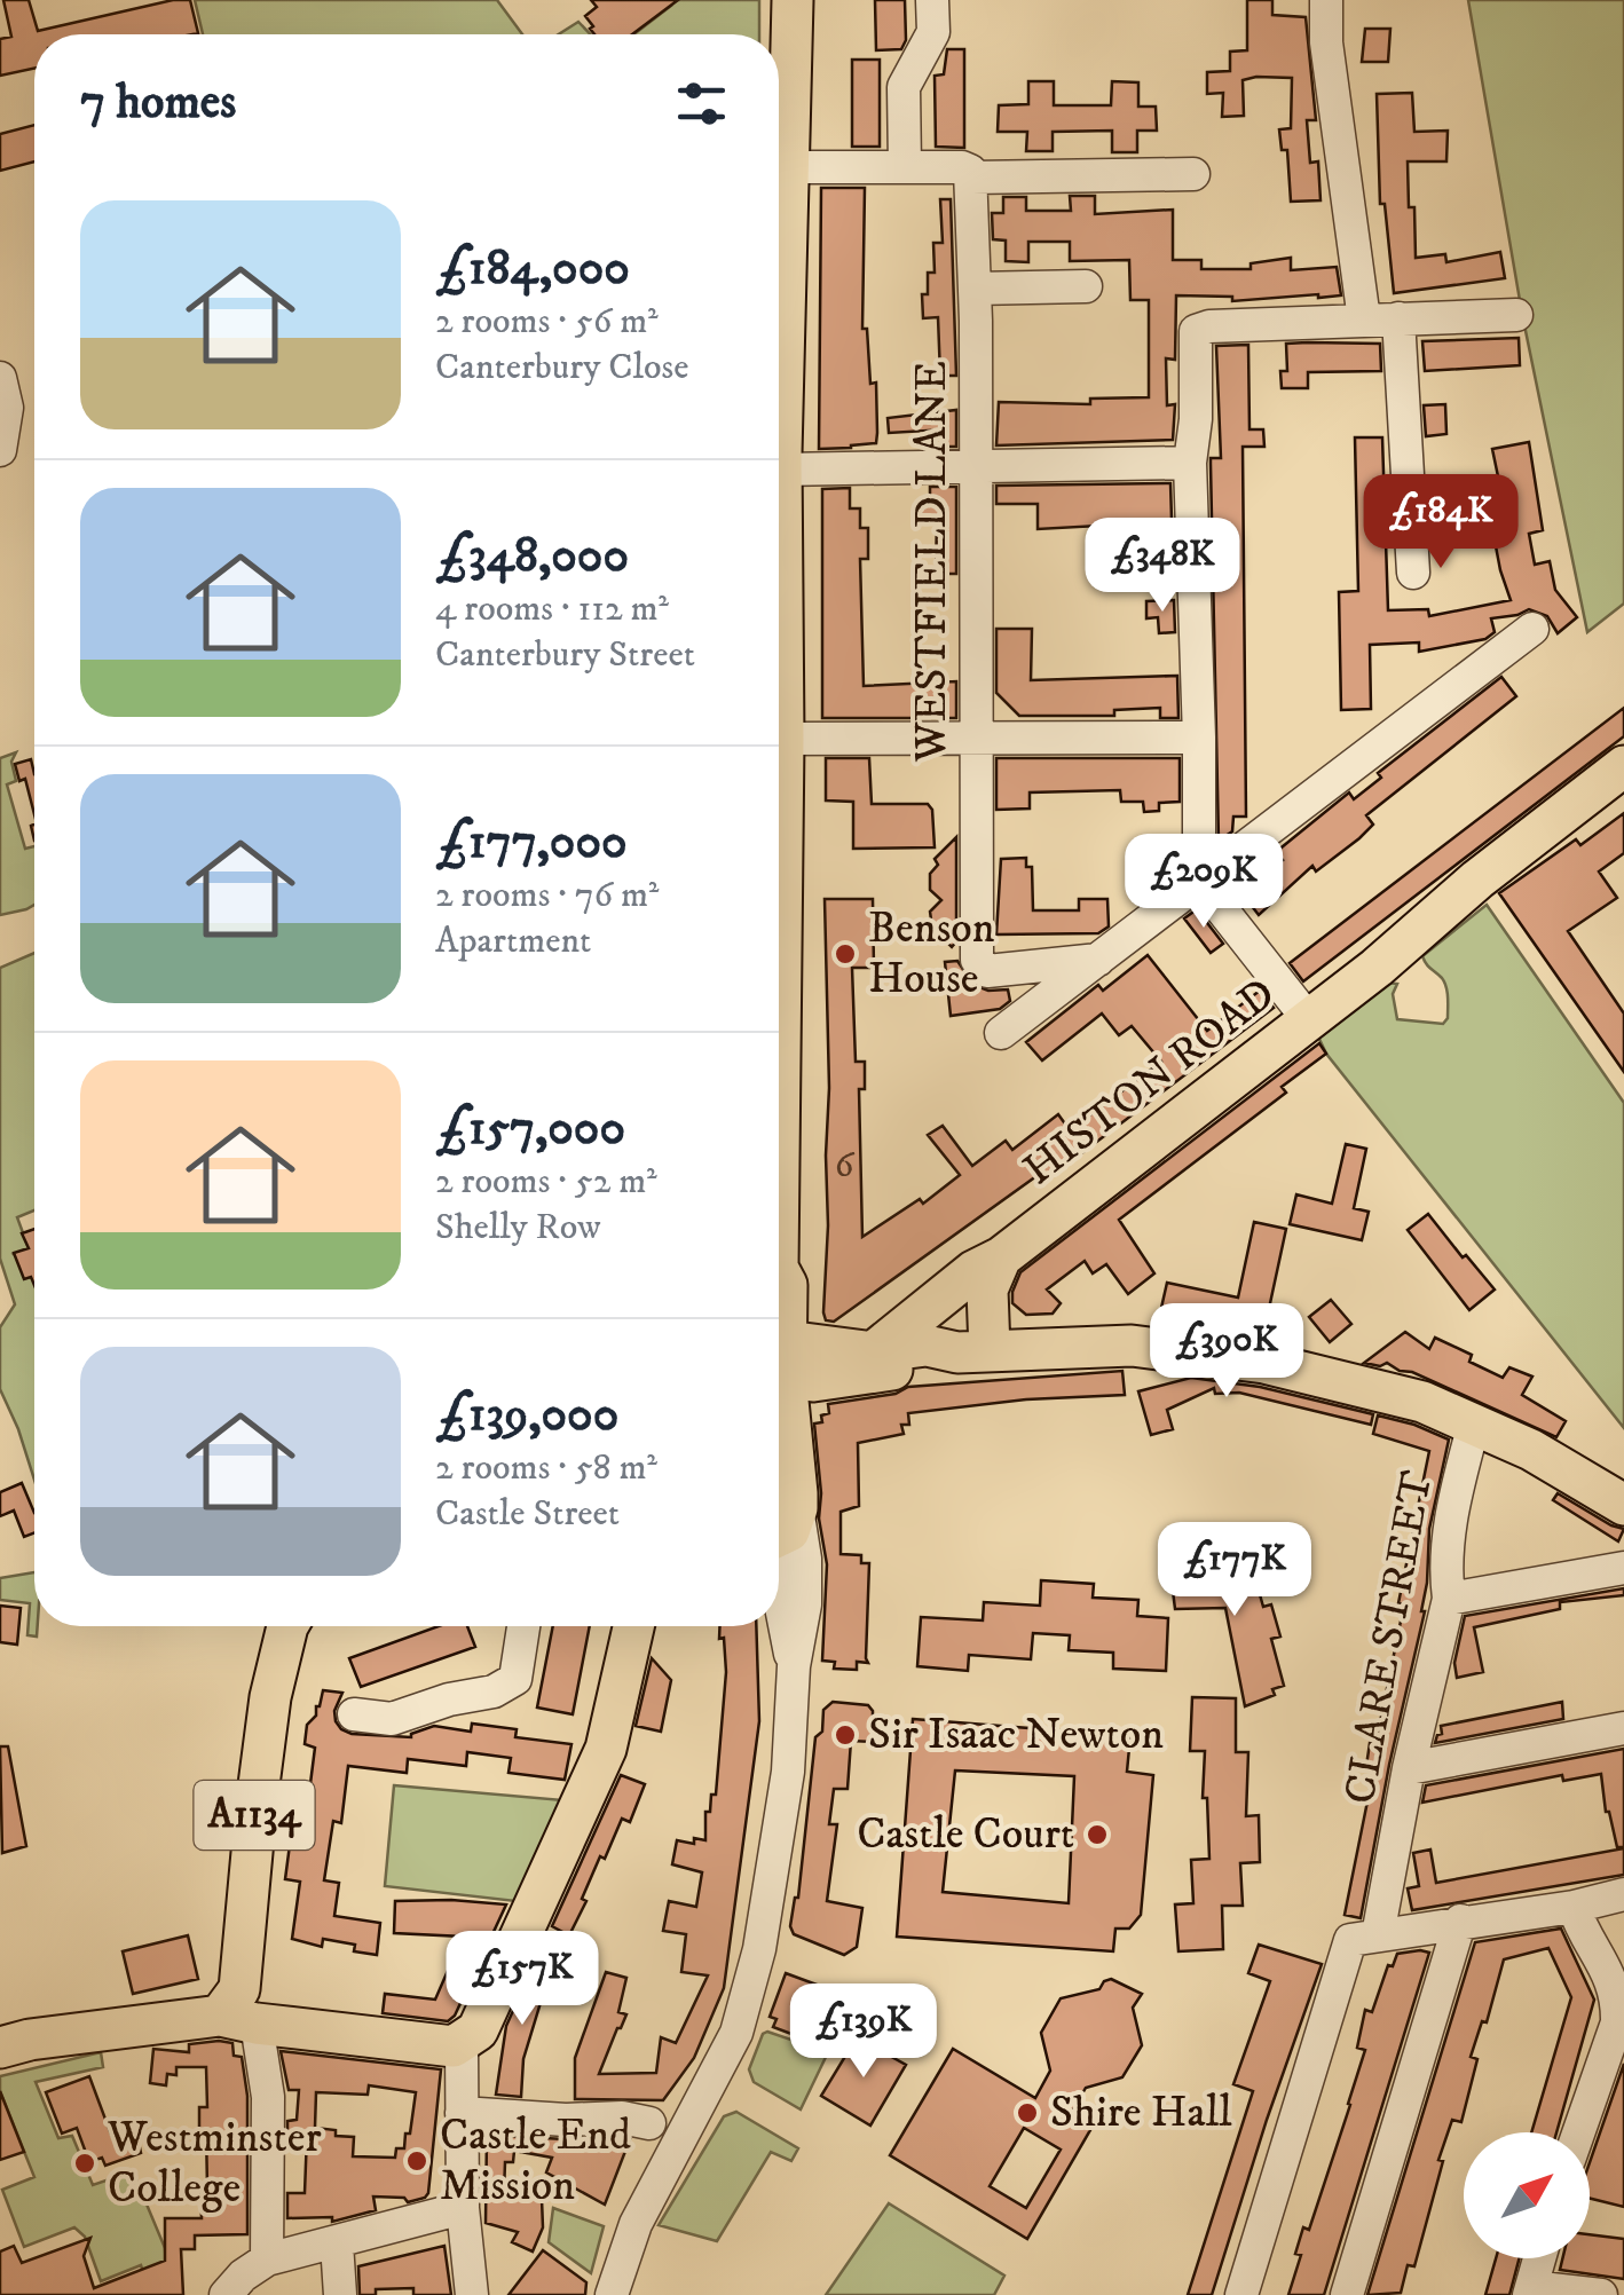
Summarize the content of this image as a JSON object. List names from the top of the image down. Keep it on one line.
{"streets":{"main road":["HISTON ROAD","A1134"],"street":["WESTFIELD LANE","CLARE STREET"]},"places":["Benson House","Sir Isaac Newton","Castle Court","Shire Hall","Castle End Mission","Westminster College"],"house_numbers":["6"],"north":"top right","page":{"heading":"7 homes","list":[{"name":"£184,000","note":"2 rooms · 56 m² · Canterbury Close"},{"name":"£348,000","note":"4 rooms · 112 m² · Canterbury Street"},{"name":"£177,000","note":"2 rooms · 76 m² · Apartment"},{"name":"£157,000","note":"2 rooms · 52 m² · Shelly Row"},{"name":"£139,000","note":"2 rooms · 58 m² · Castle Street"}],"price":["£184K","£348K","£209K","£390K","£177K","£157K","£139K"]}}
